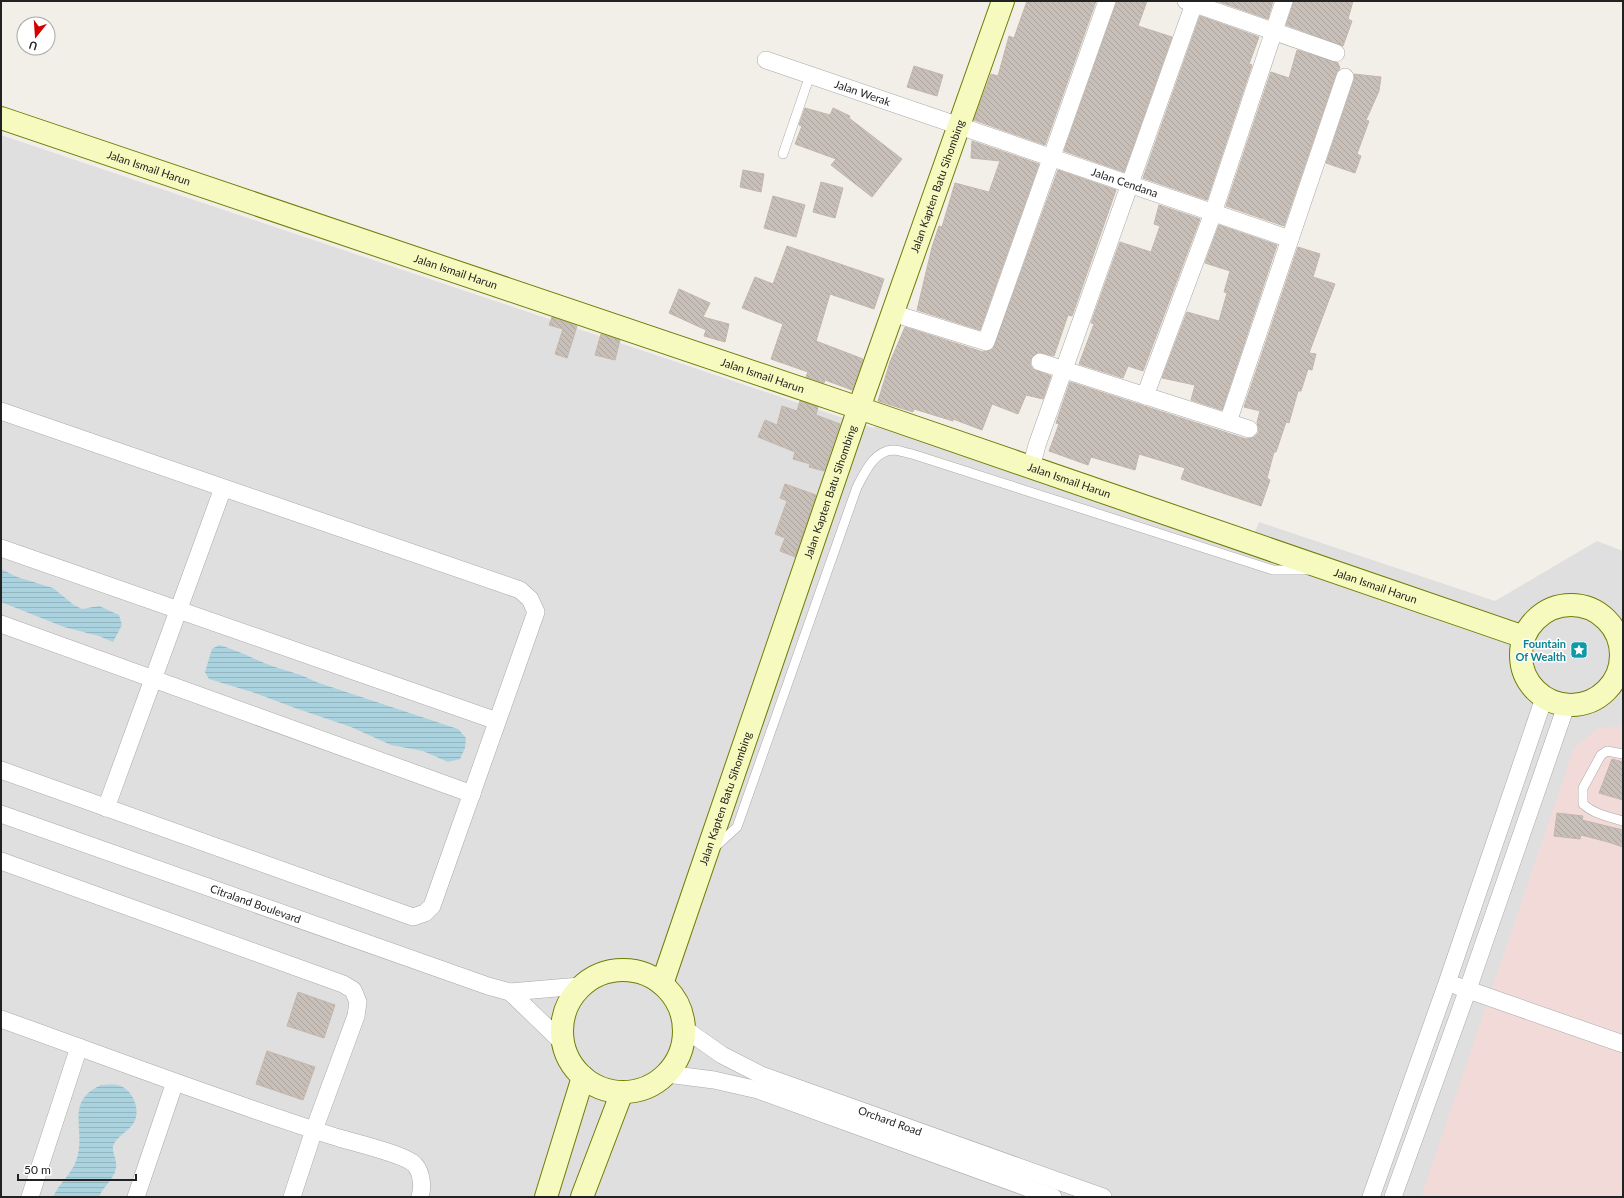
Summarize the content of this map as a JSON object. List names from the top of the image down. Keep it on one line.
{"streets":{"street":["Jalan Werak","Jalan Ismail Harun","Jalan Cendana","Jalan Kapten Batu Sihombing","Citraland Boulevard","Orchard Road"]},"crossings":[["Jalan Werak","Jalan Cendana"],["Jalan Werak","Jalan Kapten Batu Sihombing"],["Jalan Ismail Harun","Jalan Kapten Batu Sihombing"],["Jalan Cendana","Jalan Kapten Batu Sihombing"],["Jalan Kapten Batu Sihombing","Citraland Boulevard"],["Jalan Kapten Batu Sihombing","Orchard Road"],["Citraland Boulevard","Orchard Road"]],"places":{"place":["Fountain Of Wealth"]},"scale_bar":"50 m","north":"bottom"}
